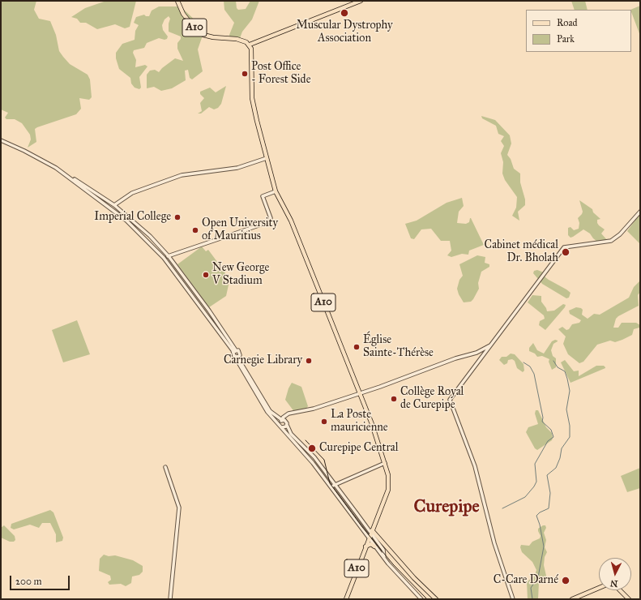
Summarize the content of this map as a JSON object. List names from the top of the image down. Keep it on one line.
{"streets":{"main road":["A10"]},"districts":["Curepipe"],"places":["Muscular Dystrophy Association","Post Office - Forest Side","Imperial College","Open University of Mauritius","Cabinet médical Dr. Bholah","New George V Stadium","Église Sainte-Thérèse","Carnegie Library","Collège Royal de Curepipe","La Poste mauricienne","Curepipe Central","C-Care Darné"],"legend":["Road","Park"],"scale_bar":"200 m","north":"bottom"}
